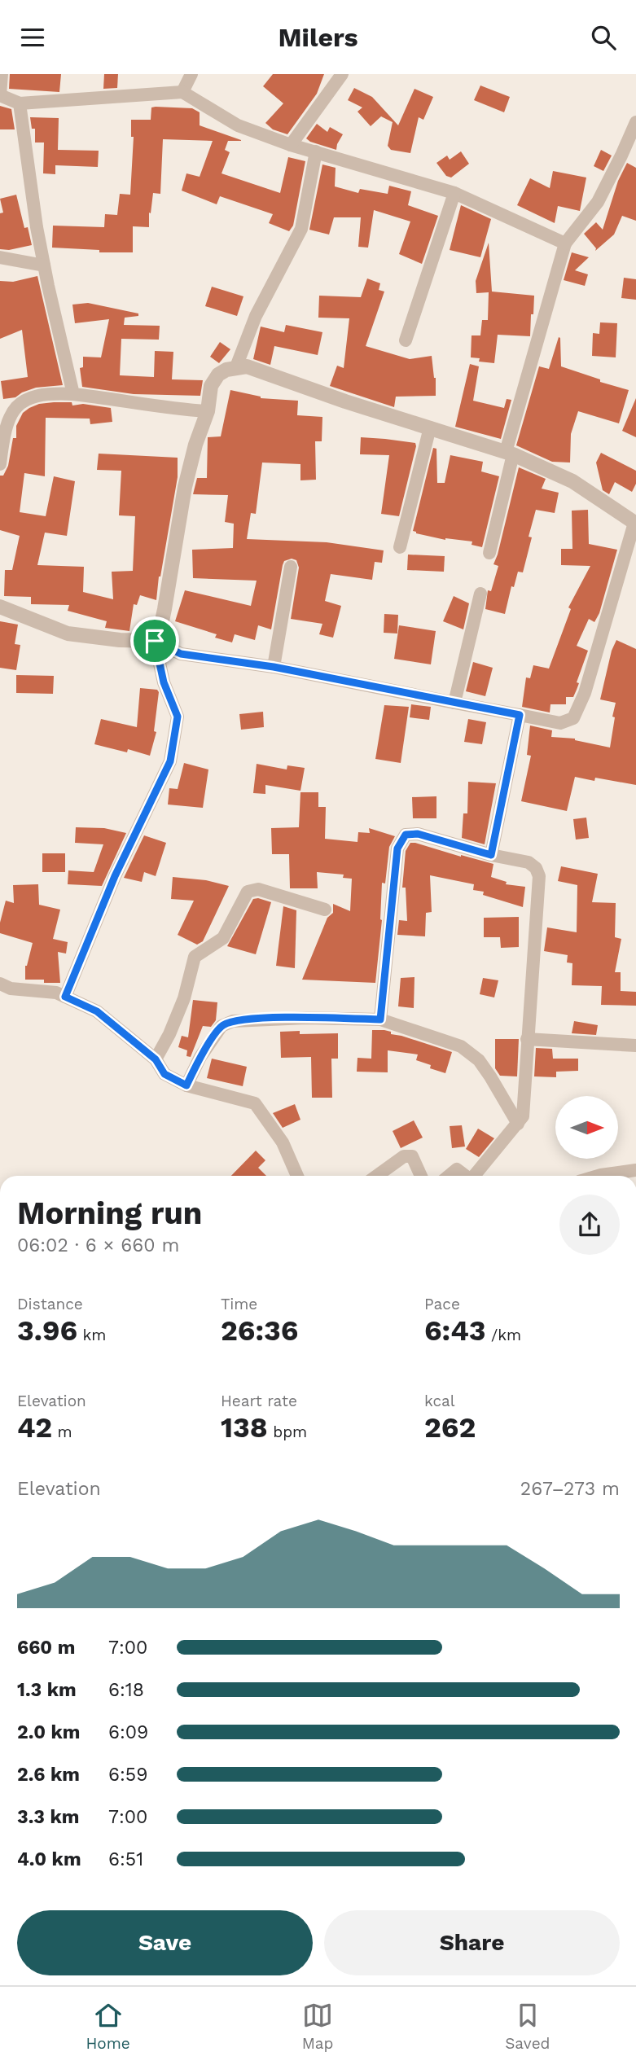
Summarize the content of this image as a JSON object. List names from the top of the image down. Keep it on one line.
{"north":"right","page":{"header":"Milers","heading":["Morning run","06:02 · 6 × 660 m"],"stats":[["Distance","3.96 km"],["Time","26:36"],["Pace","6:43 /km"],["Elevation","42 m"],["Heart rate","138 bpm"],["kcal","262"]],"chart":["Elevation","267–273 m"],"list":[{"name":"660 m","note":"7:00"},{"name":"1.3 km","note":"6:18"},{"name":"2.0 km","note":"6:09"},{"name":"2.6 km","note":"6:59"},{"name":"3.3 km","note":"7:00"},{"name":"4.0 km","note":"6:51"}],"buttons":["Save","Share"],"tabs":["Home","Map","Saved"]}}
